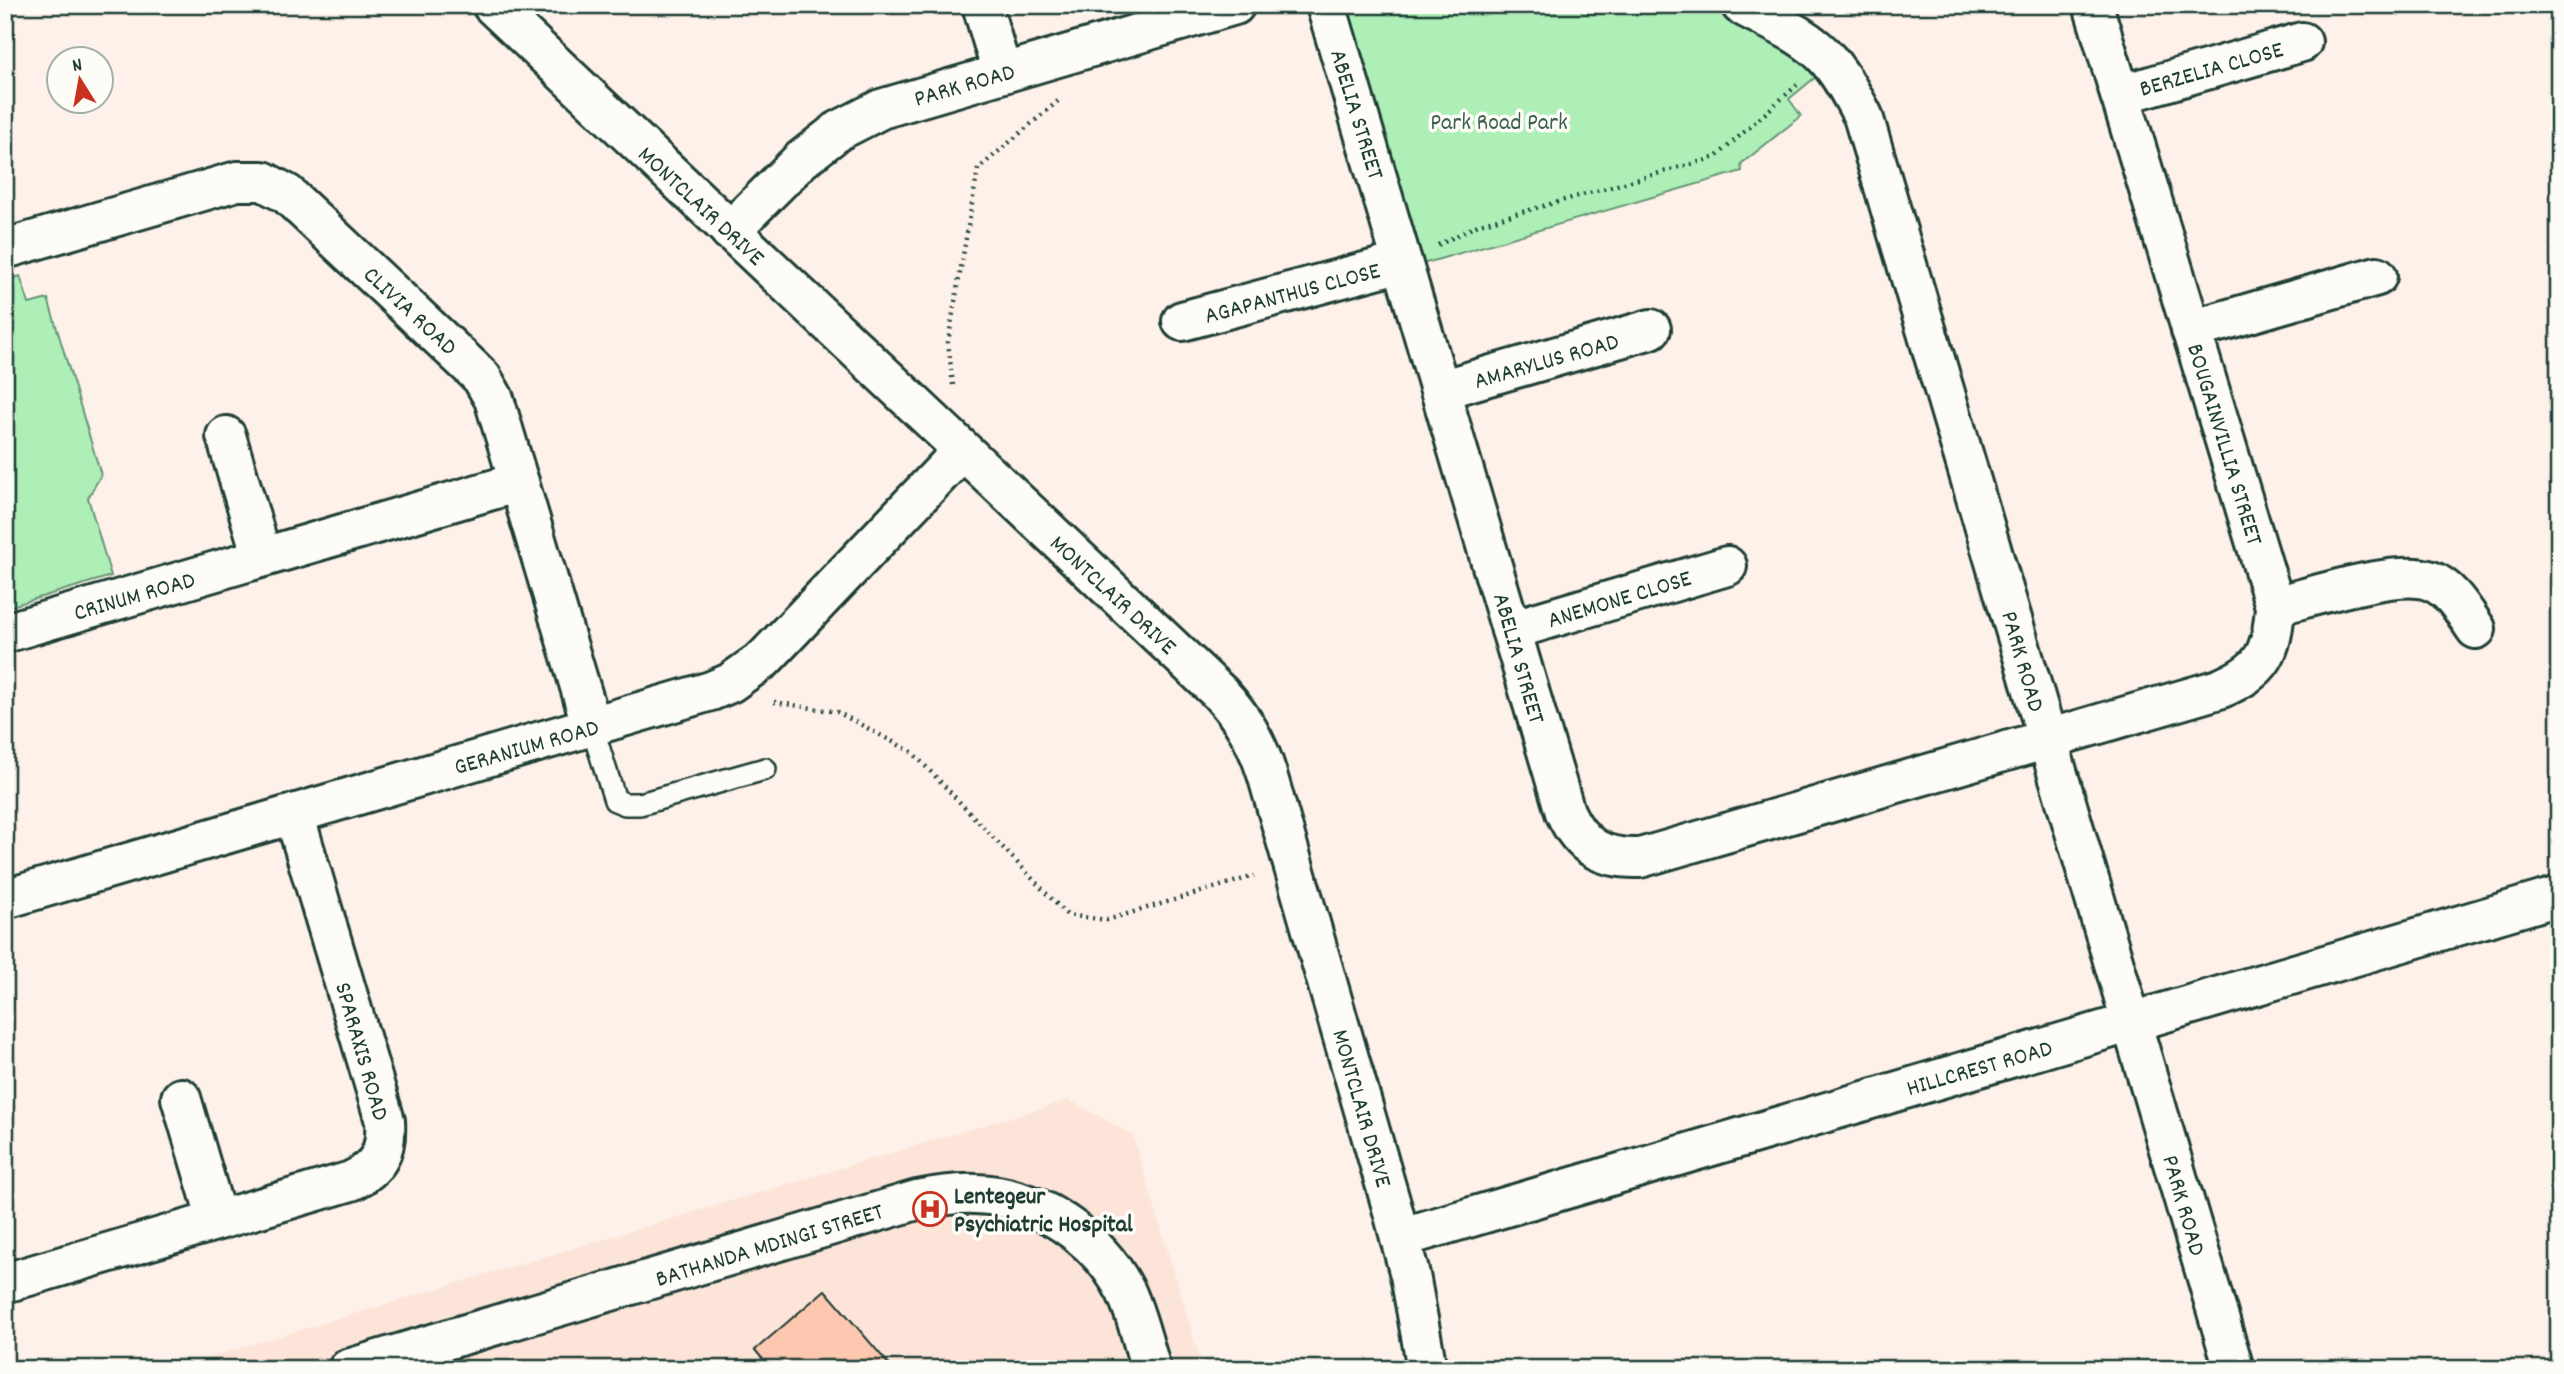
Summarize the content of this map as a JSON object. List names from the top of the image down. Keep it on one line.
{"streets":{"street":["BERZELIA CLOSE","PARK ROAD","ABELIA STREET","MONTCLAIR DRIVE","AGAPANTHUS CLOSE","CLIVIA ROAD","AMARYLUS ROAD","BOUGAINVILLIA STREET","CRINUM ROAD","ANEMONE CLOSE","GERANIUM ROAD","SPARAXIS ROAD","HILLCREST ROAD","BATHANDA MDINGI STREET"]},"crossings":[["BERZELIA CLOSE","BOUGAINVILLIA STREET"],["PARK ROAD","ABELIA STREET"],["PARK ROAD","MONTCLAIR DRIVE"],["PARK ROAD","BOUGAINVILLIA STREET"],["PARK ROAD","HILLCREST ROAD"],["ABELIA STREET","AGAPANTHUS CLOSE"],["ABELIA STREET","AMARYLUS ROAD"],["ABELIA STREET","BOUGAINVILLIA STREET"],["ABELIA STREET","ANEMONE CLOSE"],["MONTCLAIR DRIVE","GERANIUM ROAD"],["MONTCLAIR DRIVE","HILLCREST ROAD"],["CLIVIA ROAD","CRINUM ROAD"],["CLIVIA ROAD","GERANIUM ROAD"],["GERANIUM ROAD","SPARAXIS ROAD"]],"parks":["Park Road Park"],"places":{"hospital":["Lentegeur Psychiatric Hospital"]},"north":"top"}
